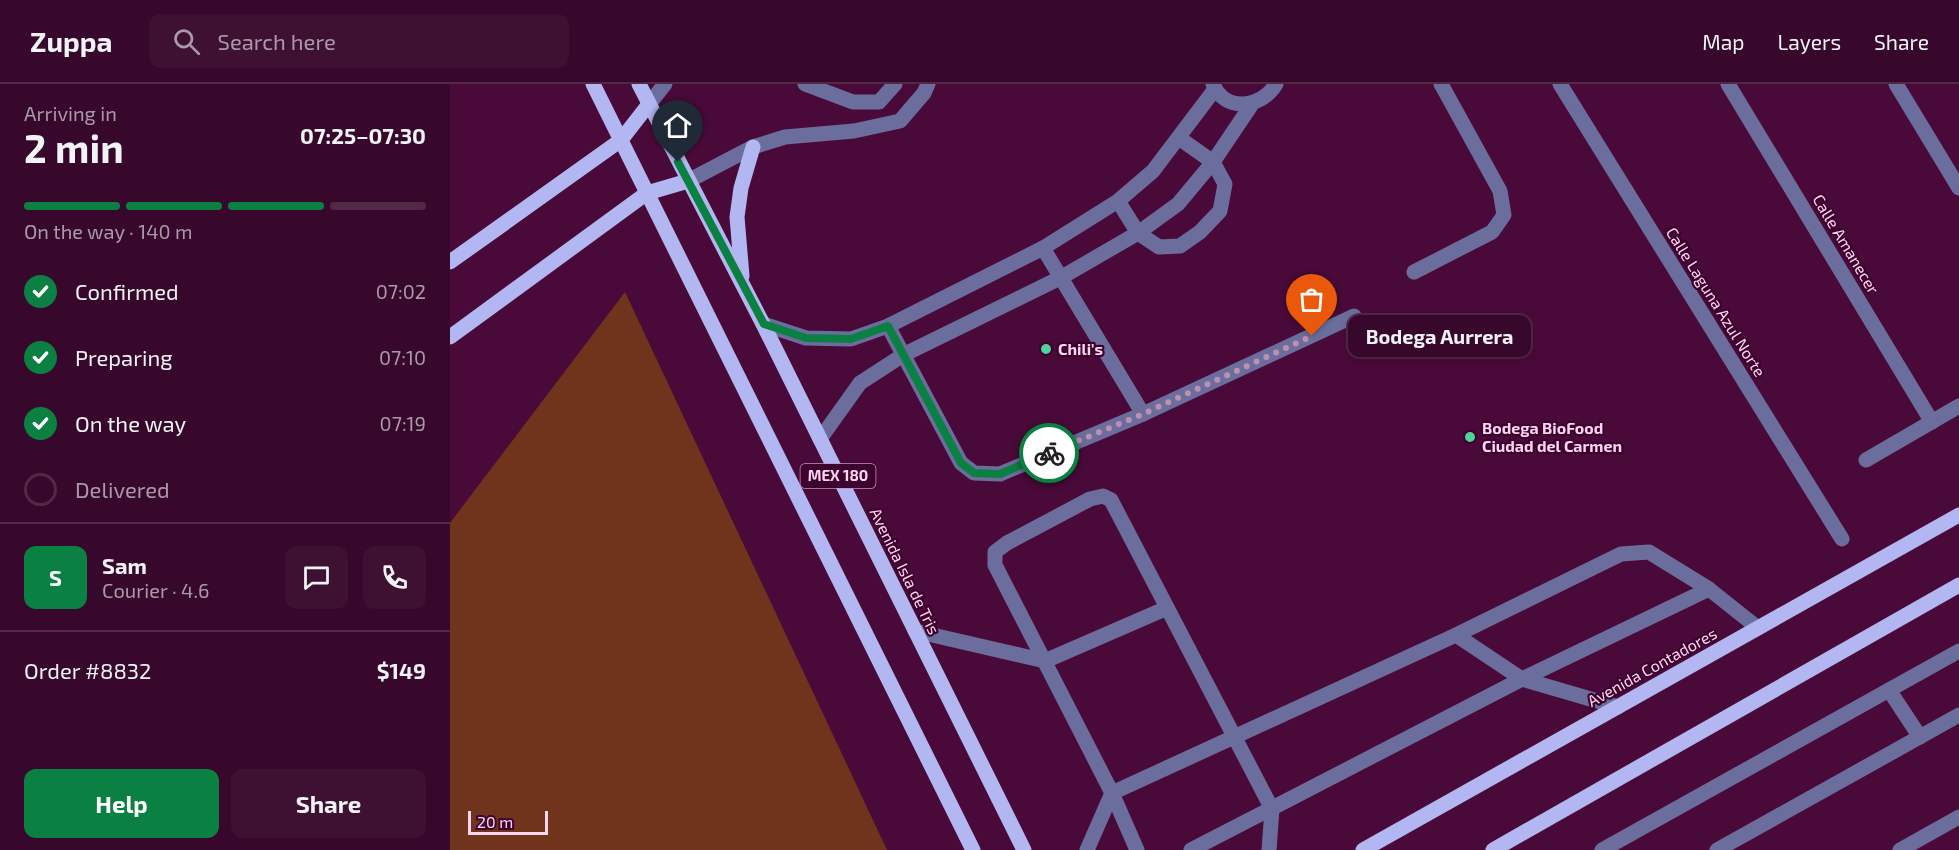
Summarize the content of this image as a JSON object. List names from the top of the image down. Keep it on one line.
{"streets":{"main road":["MEX 180","Avenida Isla de Tris","Avenida Contadores"],"street":["Calle Amanecer","Calle Laguna Azul Norte"]},"places":["Bodega Aurrera","Chili's","Bodega BioFood Ciudad del Carmen"],"scale_bar":"20 m","page":{"header":"Zuppa","search":"Search here","nav":["Map","Layers","Share"],"heading":["2 min","Arriving in","07:25–07:30"],"panel":["Sam","Courier · 4.6","Order #8832","$149"],"bar":"On the way · 140 m","list":[["Confirmed","07:02"],["Preparing","07:10"],["On the way","07:19"],"Delivered"],"bubble":"Bodega Aurrera","round":"S","buttons":["Help","Share"],"scale":"20 m"}}
